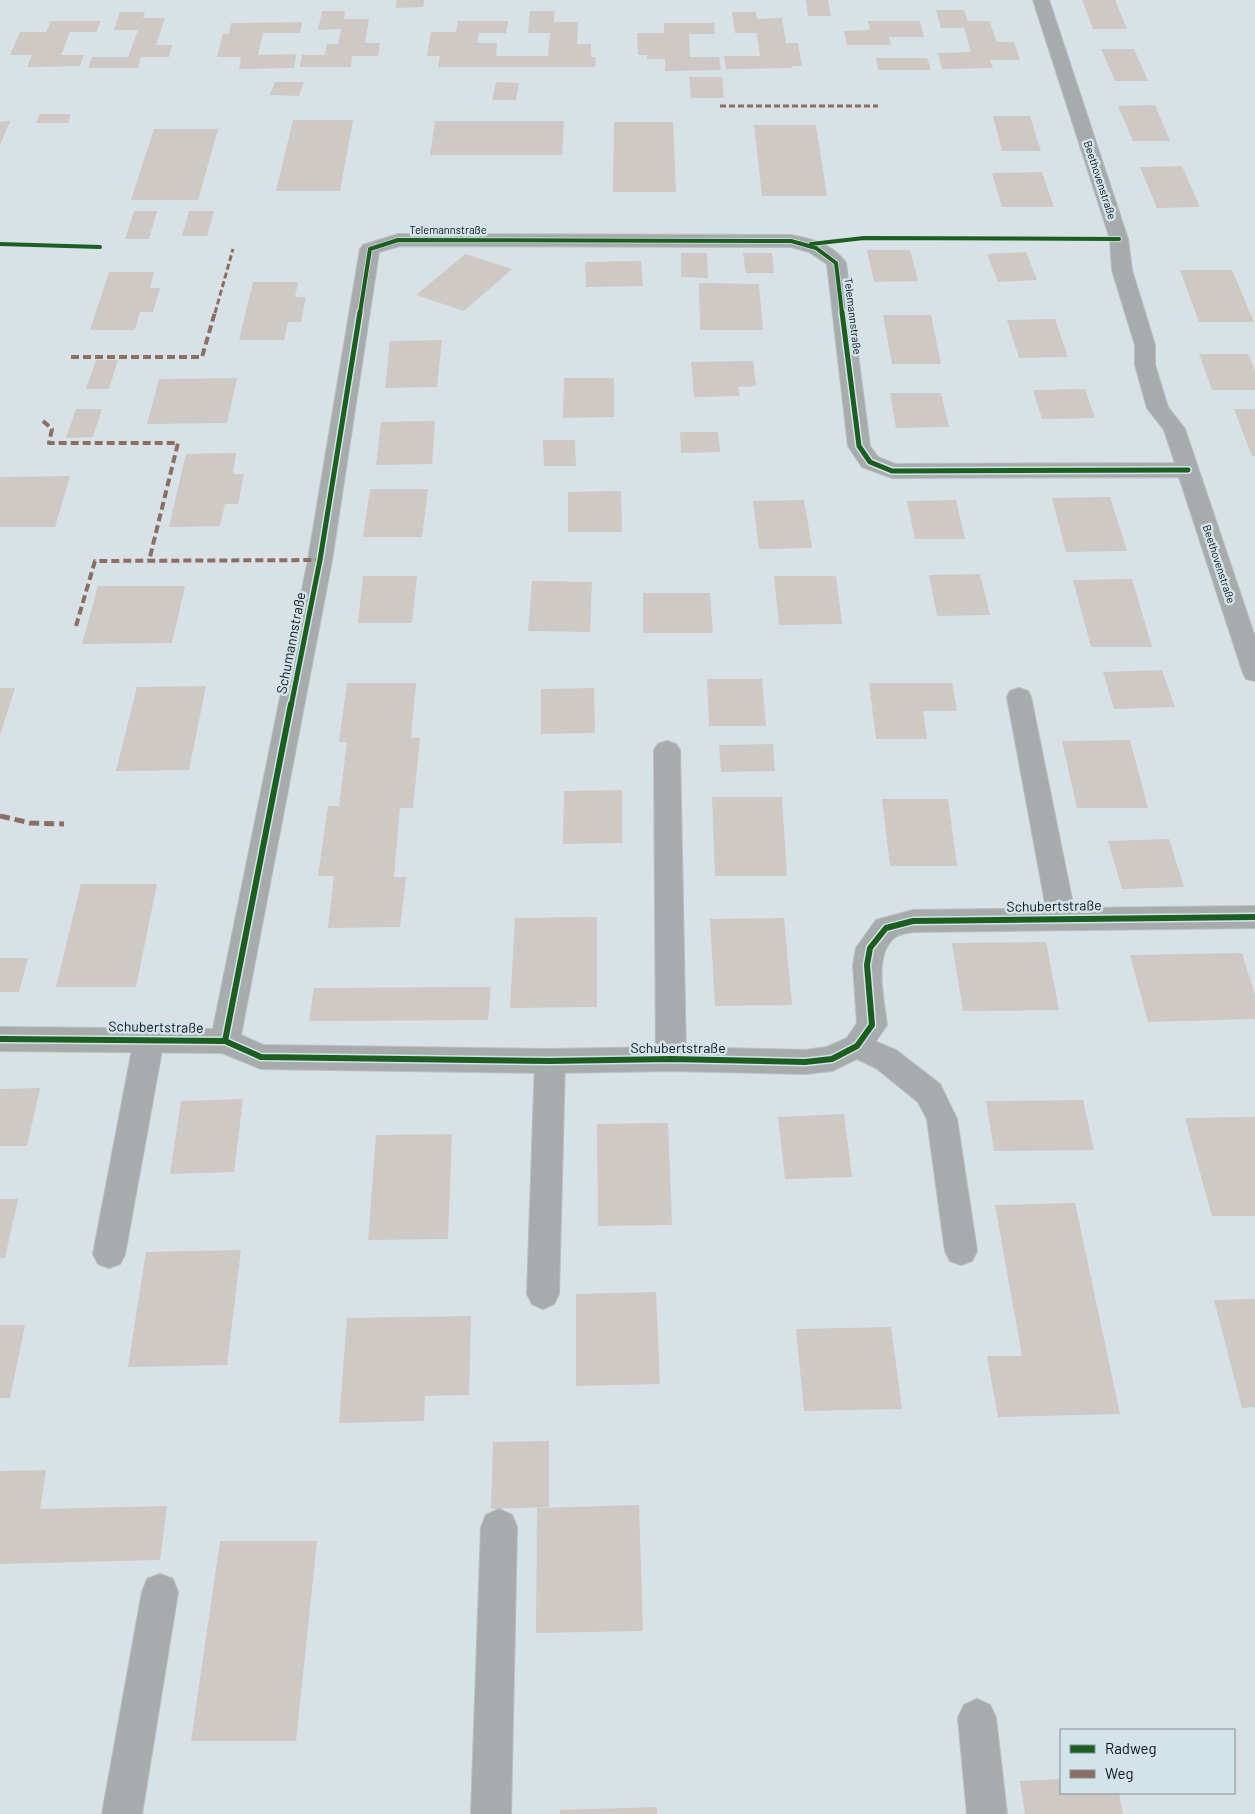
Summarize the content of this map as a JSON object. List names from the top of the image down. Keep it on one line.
{"streets":{"street":["Beethovenstraße","Telemannstraße","Schumannstraße","Schubertstraße"]},"crossings":[["Beethovenstraße","Telemannstraße"],["Telemannstraße","Schumannstraße"],["Schumannstraße","Schubertstraße"]],"legend":["Radweg","Weg"]}
